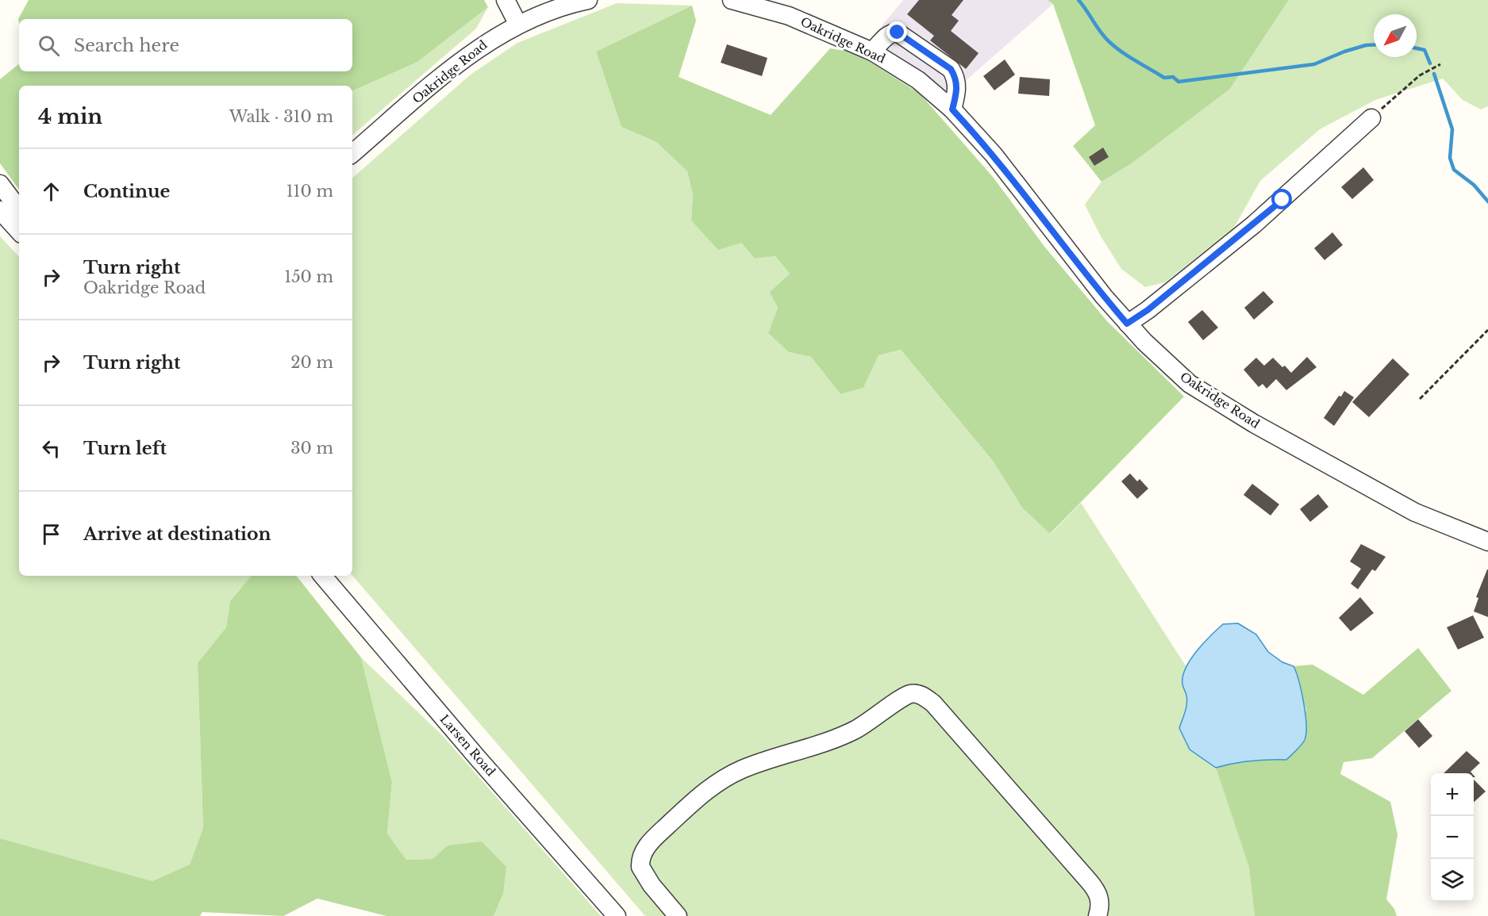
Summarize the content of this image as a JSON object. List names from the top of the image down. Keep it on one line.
{"streets":{"street":["Oakridge Road","Larsen Road"]},"north":"bottom left","page":{"search":"Search here","heading":["4 min","Walk · 310 m"],"list":[["Continue","110 m"],["Turn right","Oakridge Road","150 m"],["Turn right","20 m"],["Turn left","30 m"],"Arrive at destination"],"map_buttons":["+","−"]}}
